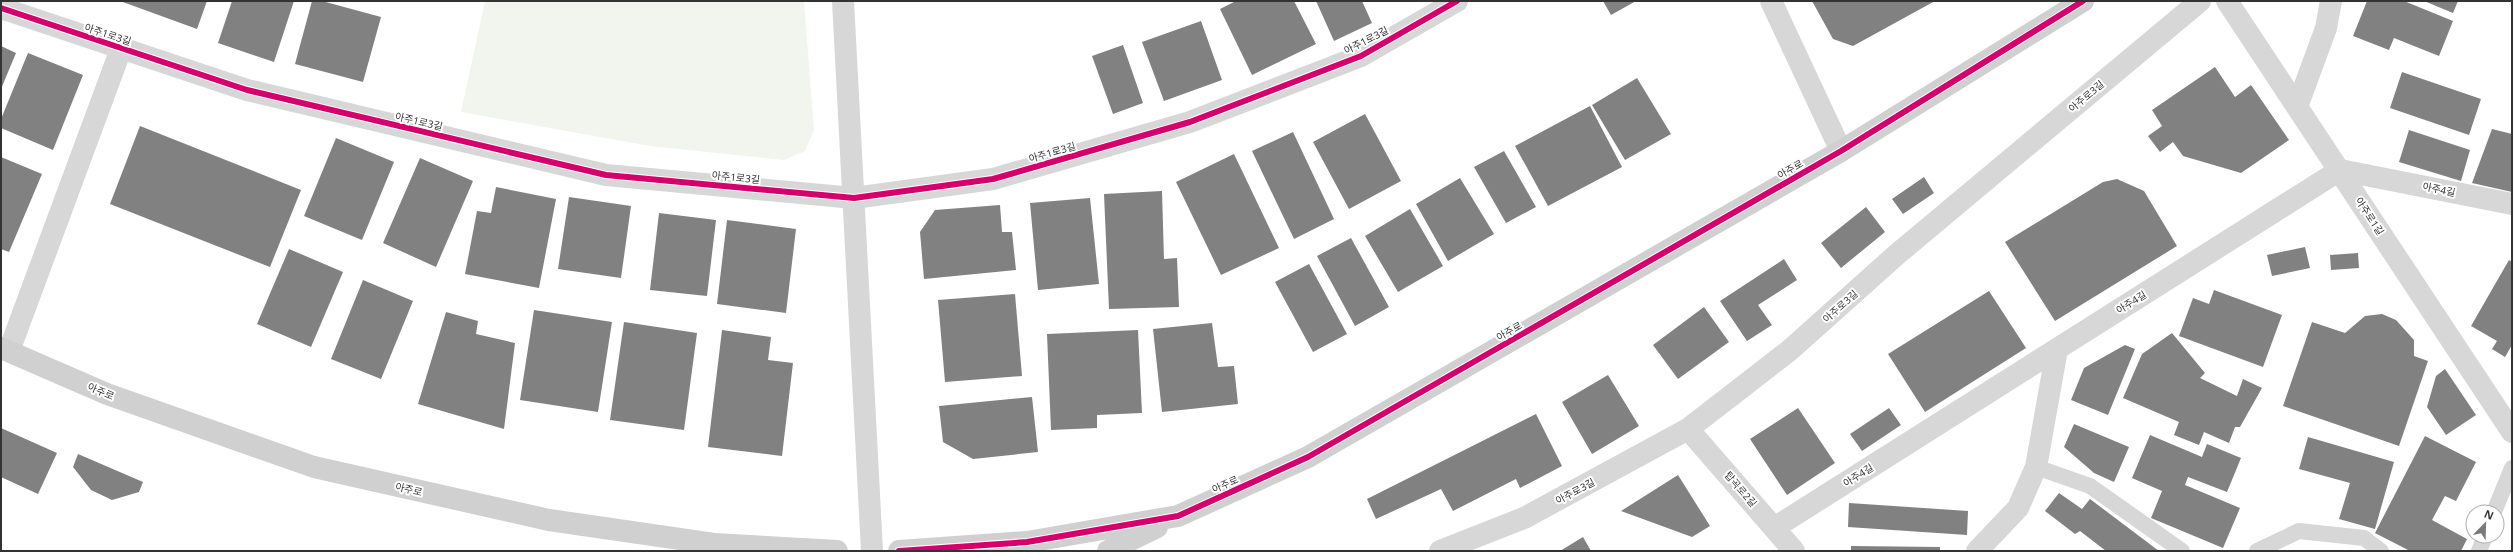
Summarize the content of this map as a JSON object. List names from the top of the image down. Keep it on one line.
{"streets":{"street":["아주1로3길","아주로3길","아주로","아주4길","아주로1길","탑곡로2길"]},"crossings":[["아주로3길","탑곡로2길"],["아주4길","아주로1길"],["아주4길","탑곡로2길"]],"north":"top right"}
